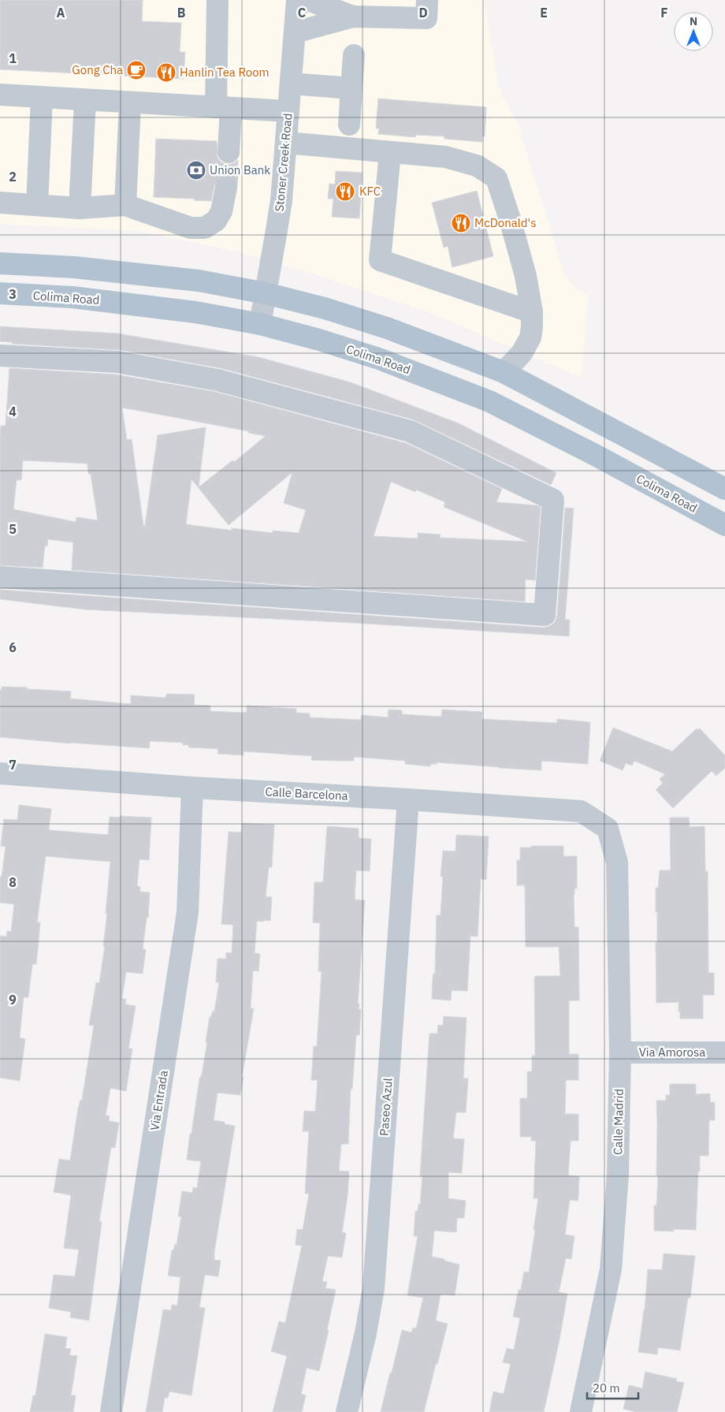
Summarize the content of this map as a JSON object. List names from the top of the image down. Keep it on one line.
{"streets":{"main road":["Colima Road"],"street":["Stoner Creek Road","Calle Barcelona","Via Amorosa","Via Entrada","Paseo Azul","Calle Madrid"]},"crossings":[["Stoner Creek Road","Colima Road"],["Calle Barcelona","Via Entrada"],["Calle Barcelona","Paseo Azul"],["Calle Barcelona","Calle Madrid"],["Via Amorosa","Calle Madrid"]],"places":{"cafe":["Gong Cha"],"restaurant":["Hanlin Tea Room","KFC","McDonald's"],"bank":["Union Bank"]},"scale_bar":"20 m","north":"top","grid":{"columns":["A","B","C","D","E","F"],"rows":["1","2","3","4","5","6","7","8","9"]}}
